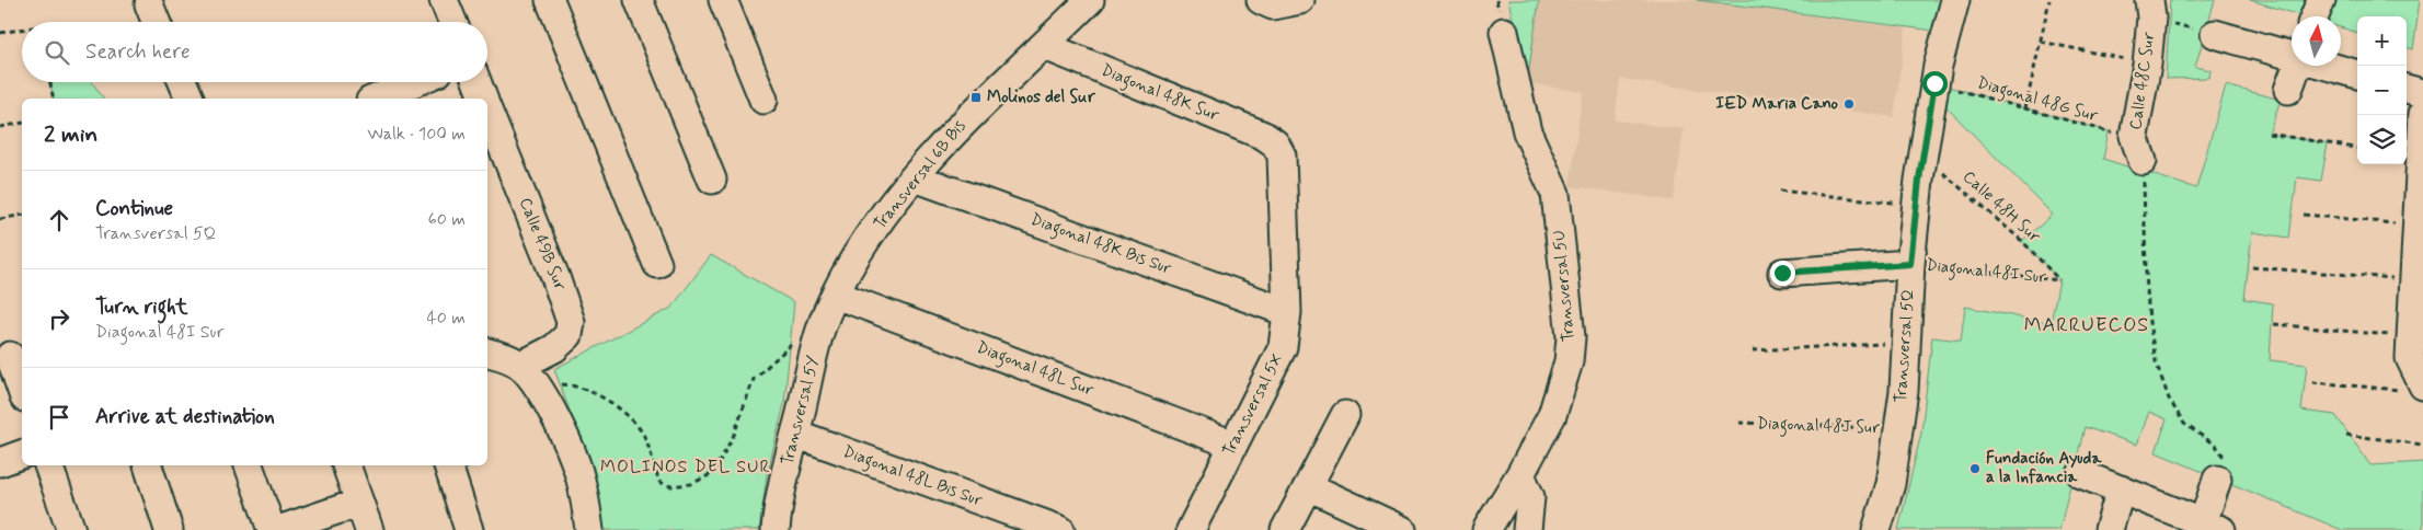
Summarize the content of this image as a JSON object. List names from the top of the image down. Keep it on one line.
{"streets":{"street":["Calle 48C Sur","Diagonal 48K Sur","Transversal 6B Bis","Calle 49B Sur","Diagonal 48K Bis Sur","Diagonal 48I Sur","Transversal 5U","Transversal 5Q","Diagonal 48L Sur","Transversal 5X","Transversal 5Y","Diagonal 48L Bis Sur"],"path":["Diagonal 48G Sur","Calle 48H Sur","Diagonal 48J Sur"]},"crossings":[["Calle 48C Sur","Diagonal 48G Sur"],["Diagonal 48K Sur","Transversal 6B Bis"],["Diagonal 48K Sur","Transversal 5X"],["Diagonal 48G Sur","Transversal 5Q"],["Transversal 6B Bis","Diagonal 48K Bis Sur"],["Transversal 6B Bis","Diagonal 48L Sur"],["Transversal 6B Bis","Transversal 5Y"],["Calle 48H Sur","Diagonal 48I Sur"],["Calle 48H Sur","Transversal 5Q"],["Diagonal 48K Bis Sur","Transversal 5X"],["Diagonal 48I Sur","Transversal 5Q"],["Transversal 5Q","Diagonal 48J Sur"],["Diagonal 48L Sur","Transversal 5X"],["Diagonal 48L Sur","Transversal 5Y"],["Transversal 5Y","Diagonal 48L Bis Sur"]],"districts":["MARRUECOS","MOLINOS DEL SUR"],"places":{"transit":["Molinos del Sur"],"other":["IED Maria Cano","Fundación Ayuda a la Infancia"]},"north":"top","page":{"map_buttons":["+","−"],"search":"Search here","heading":["2 min","Walk · 100 m"],"list":[["Continue","Transversal 5Q","60 m"],["Turn right","Diagonal 48I Sur","40 m"],"Arrive at destination"]}}
